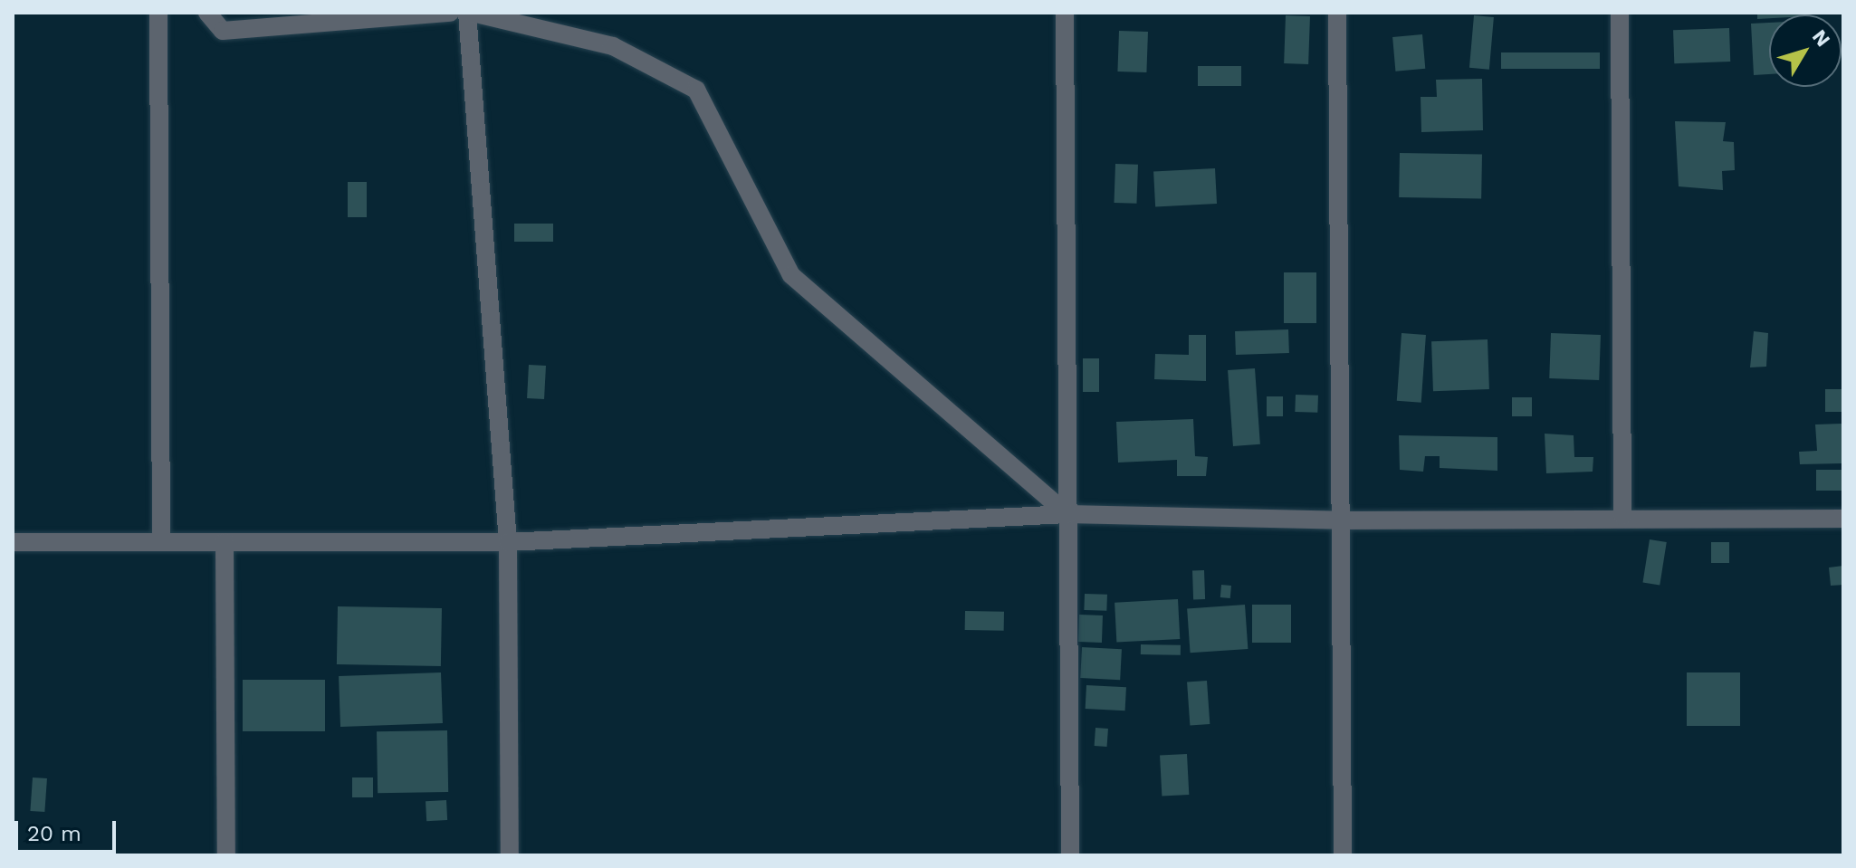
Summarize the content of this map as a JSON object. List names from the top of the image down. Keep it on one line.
{"scale_bar":"20 m","north":"top right"}
